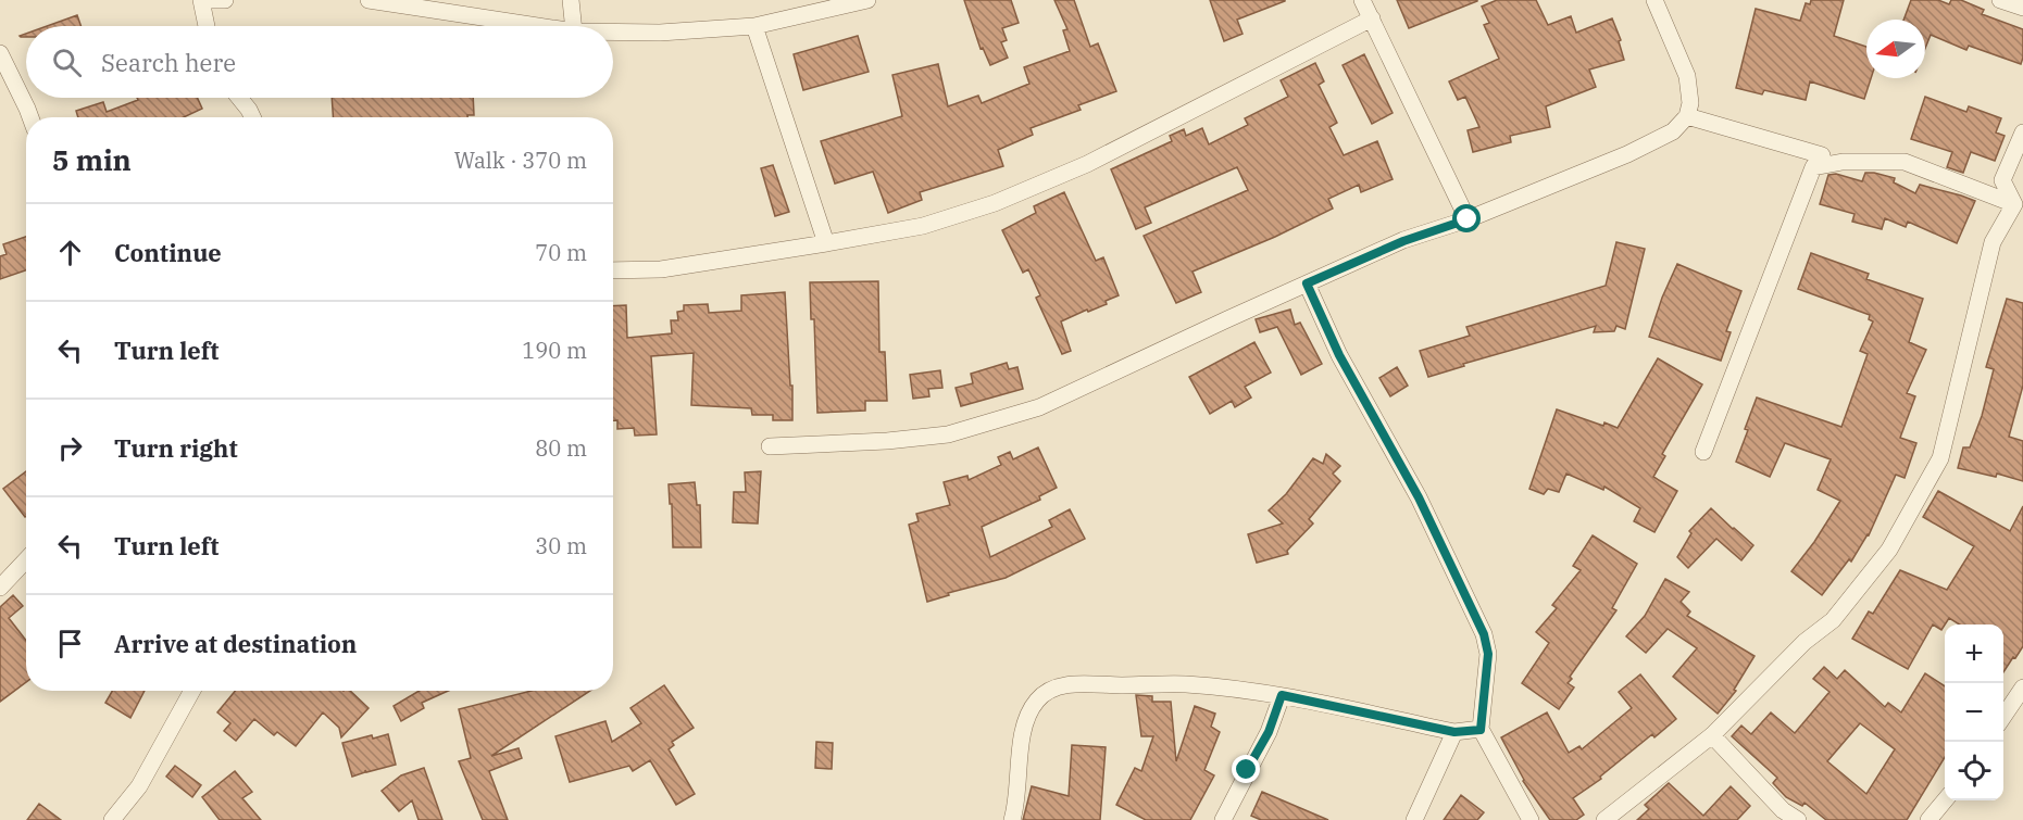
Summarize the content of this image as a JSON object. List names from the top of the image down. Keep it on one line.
{"north":"left","page":{"search":"Search here","heading":["5 min","Walk · 370 m"],"list":[["Continue","70 m"],["Turn left","190 m"],["Turn right","80 m"],["Turn left","30 m"],"Arrive at destination"],"map_buttons":["+","−"]}}
